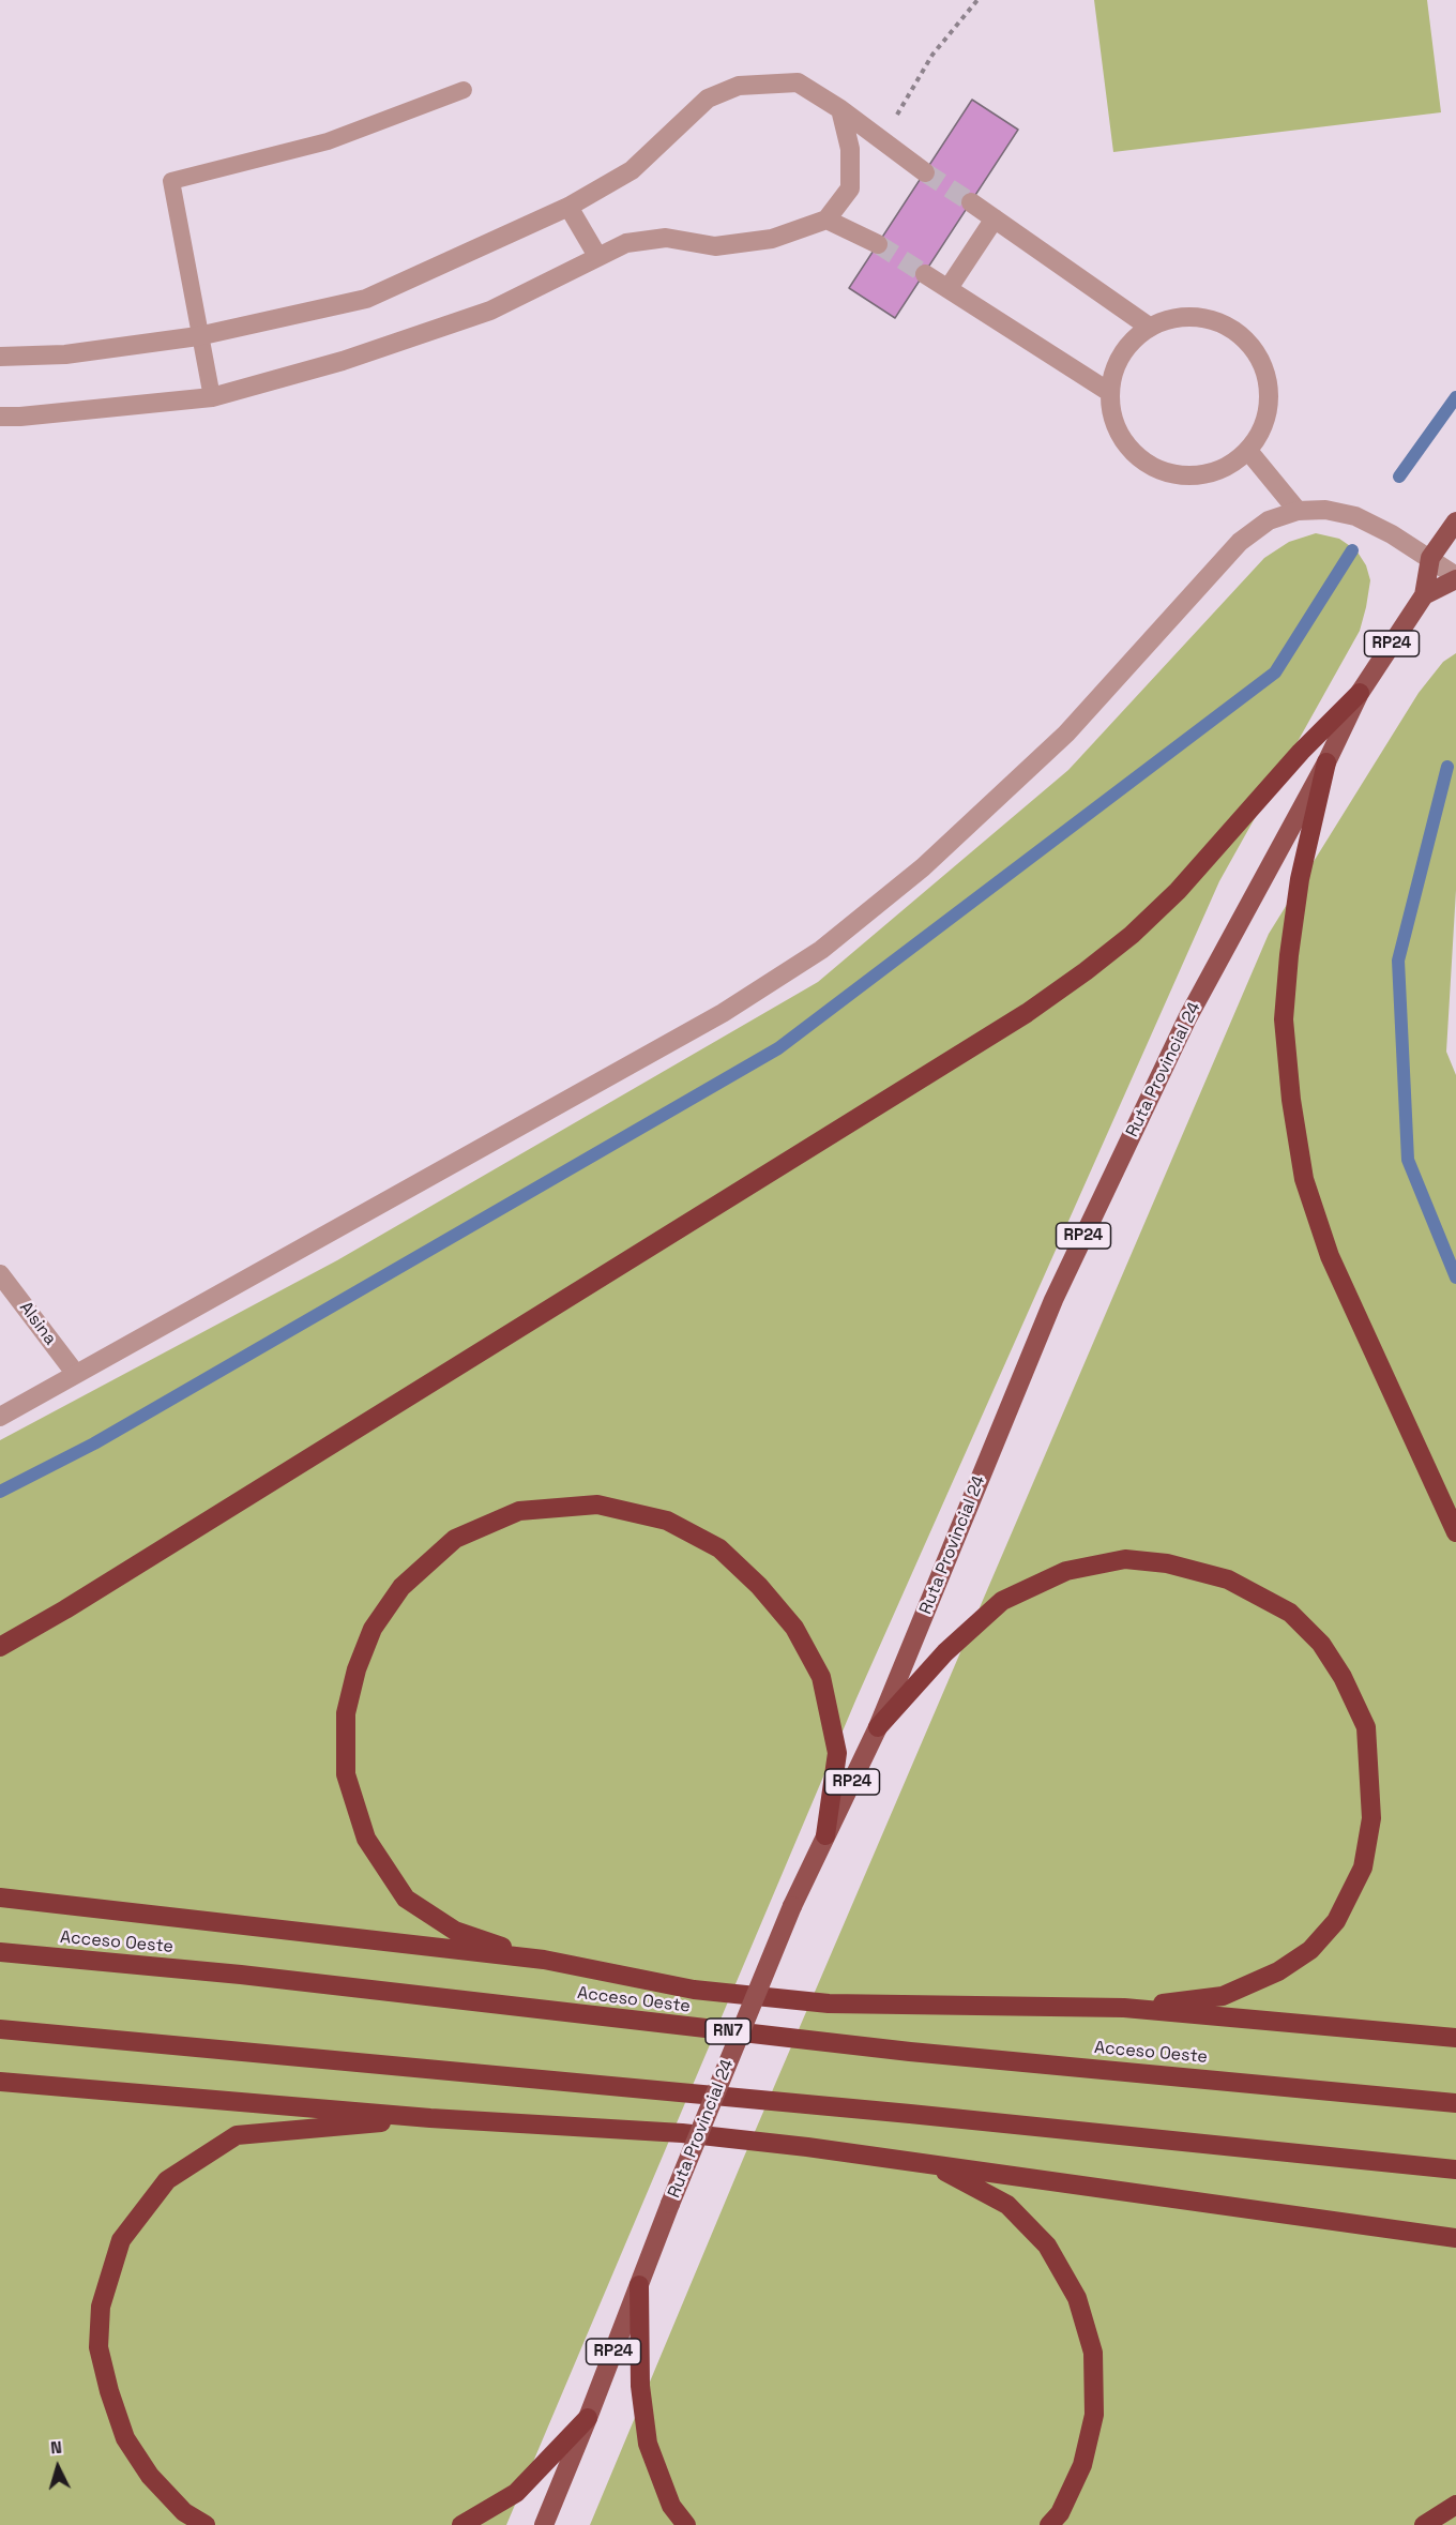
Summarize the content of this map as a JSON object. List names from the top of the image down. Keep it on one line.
{"streets":{"highway":["Acceso Oeste","RN7"],"main road":["RP24","Ruta Provincial 24"],"street":["Alsina"]},"north":"top"}
